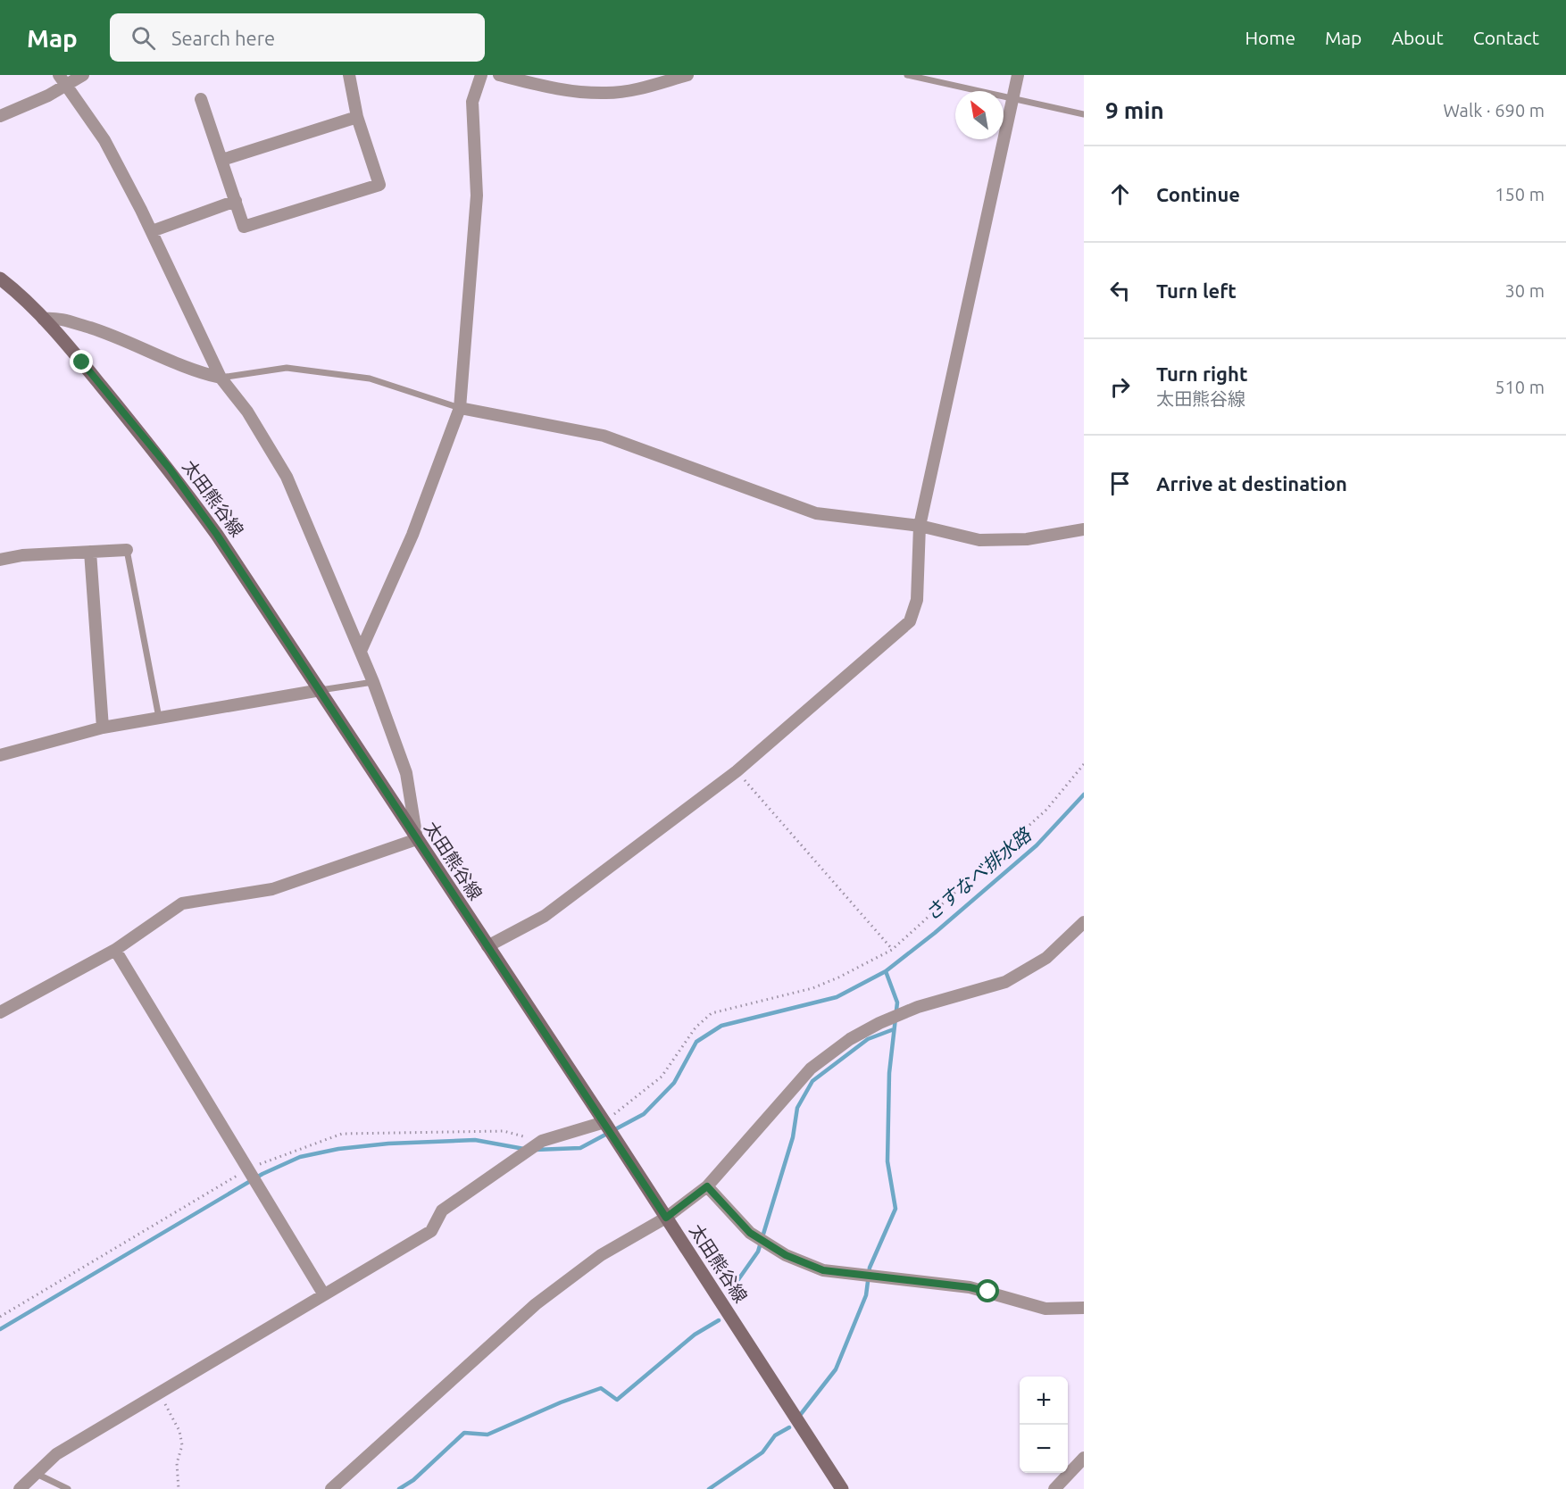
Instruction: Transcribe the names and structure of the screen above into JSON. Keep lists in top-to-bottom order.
{
  "streets": {
    "main road": ["太田熊谷線"]
  },
  "water": ["さすなべ排水路"],
  "north": "top left",
  "page": {
    "header": "Map",
    "search": "Search here",
    "nav": [
      "Home",
      "Map",
      "About",
      "Contact"
    ],
    "heading": ["9 min", "Walk · 690 m"],
    "list": [
      ["Continue", "150 m"],
      ["Turn left", "30 m"],
      ["Turn right", "太田熊谷線", "510 m"],
      "Arrive at destination"
    ],
    "map_buttons": ["+", "−"]
  }
}
